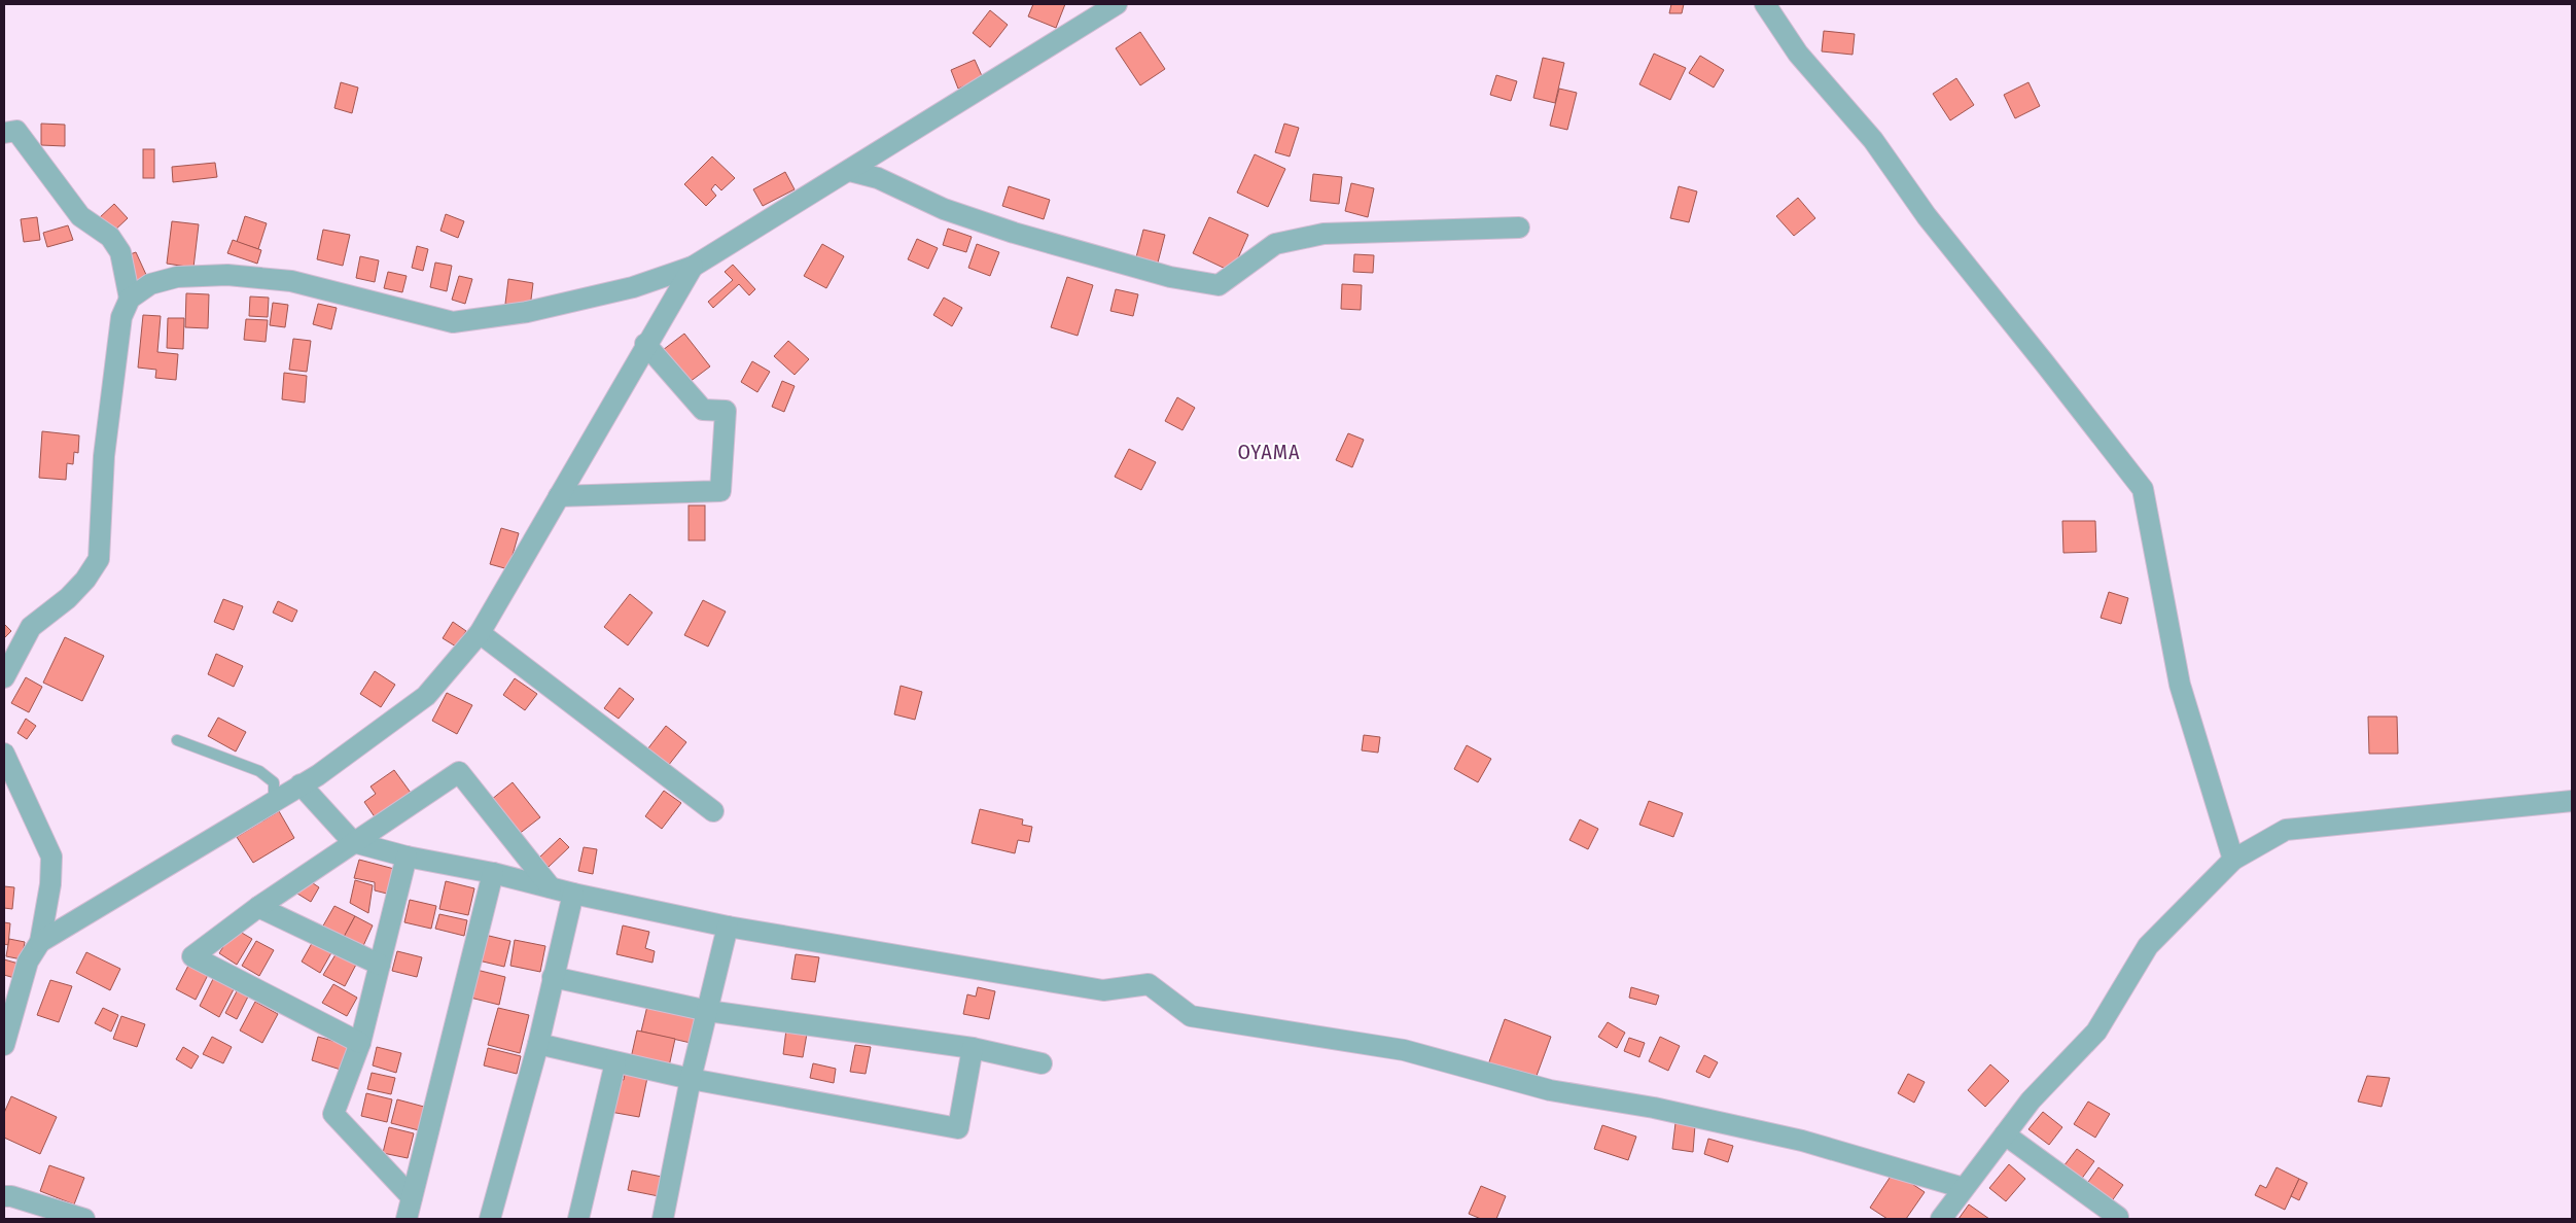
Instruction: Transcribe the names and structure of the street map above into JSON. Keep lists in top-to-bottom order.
{
  "districts": ["OYAMA"]
}
